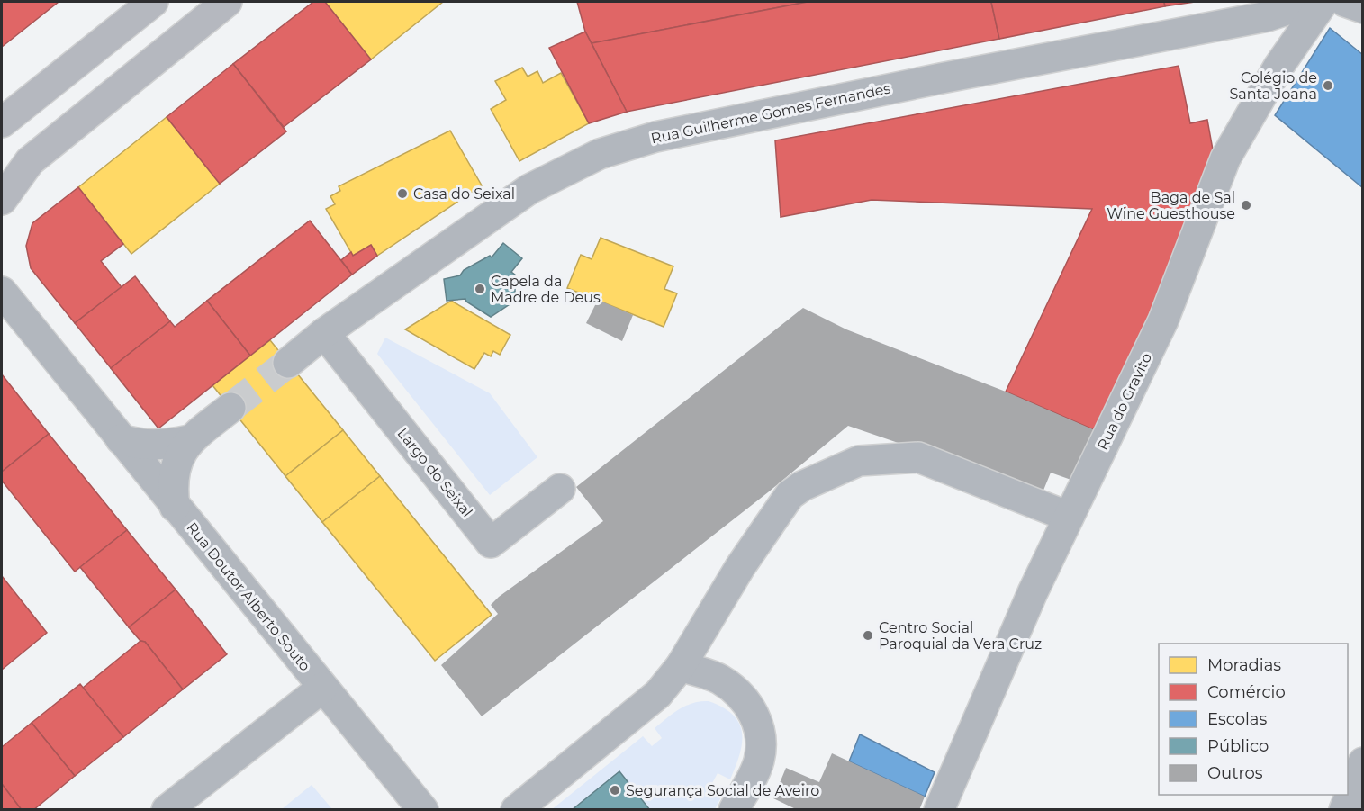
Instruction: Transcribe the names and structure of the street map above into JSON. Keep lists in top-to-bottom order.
{
  "streets": {
    "street": [
      "Rua Guilherme Gomes Fernandes",
      "Rua do Gravito",
      "Largo do Seixal",
      "Rua Doutor Alberto Souto"
    ]
  },
  "crossings": [
    ["Rua Guilherme Gomes Fernandes", "Largo do Seixal"]
  ],
  "places": [
    "Colégio de Santa Joana",
    "Casa do Seixal",
    "Baga de Sal Wine Guesthouse",
    "Capela da Madre de Deus",
    "Centro Social Paroquial da Vera Cruz",
    "Segurança Social de Aveiro"
  ],
  "legend": [
    "Moradias",
    "Comércio",
    "Escolas",
    "Público",
    "Outros"
  ]
}
